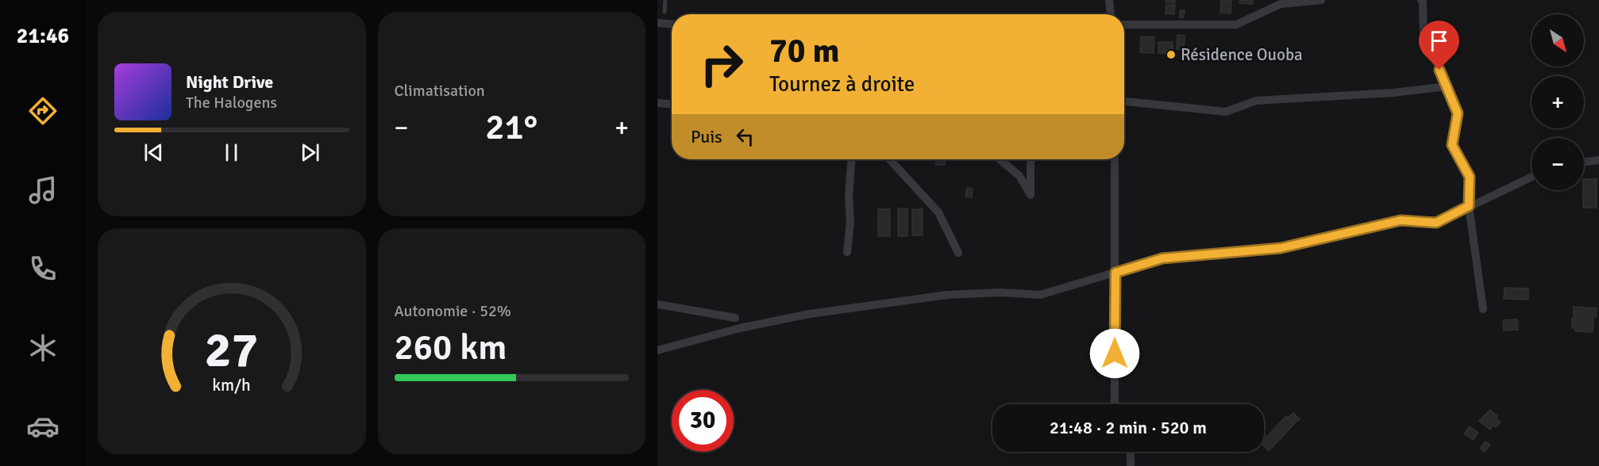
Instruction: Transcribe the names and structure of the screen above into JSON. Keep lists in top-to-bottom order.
{
  "places": ["Résidence Ouoba"],
  "north": "bottom right",
  "page": {
    "tabs": "21:46",
    "tile": [
      "Climatisation",
      ["Autonomie · 52%", "260 km"]
    ],
    "map_buttons": ["+", "−"],
    "turn": ["70 m", "Tournez à droite"],
    "song": ["Night Drive", "The Halogens"],
    "heat": ["−", "21°", "+"],
    "then": "Puis",
    "limit": "30",
    "trip": "21:48 · 2 min · 520 m",
    "gauge": ["27", "km/h"]
  }
}
